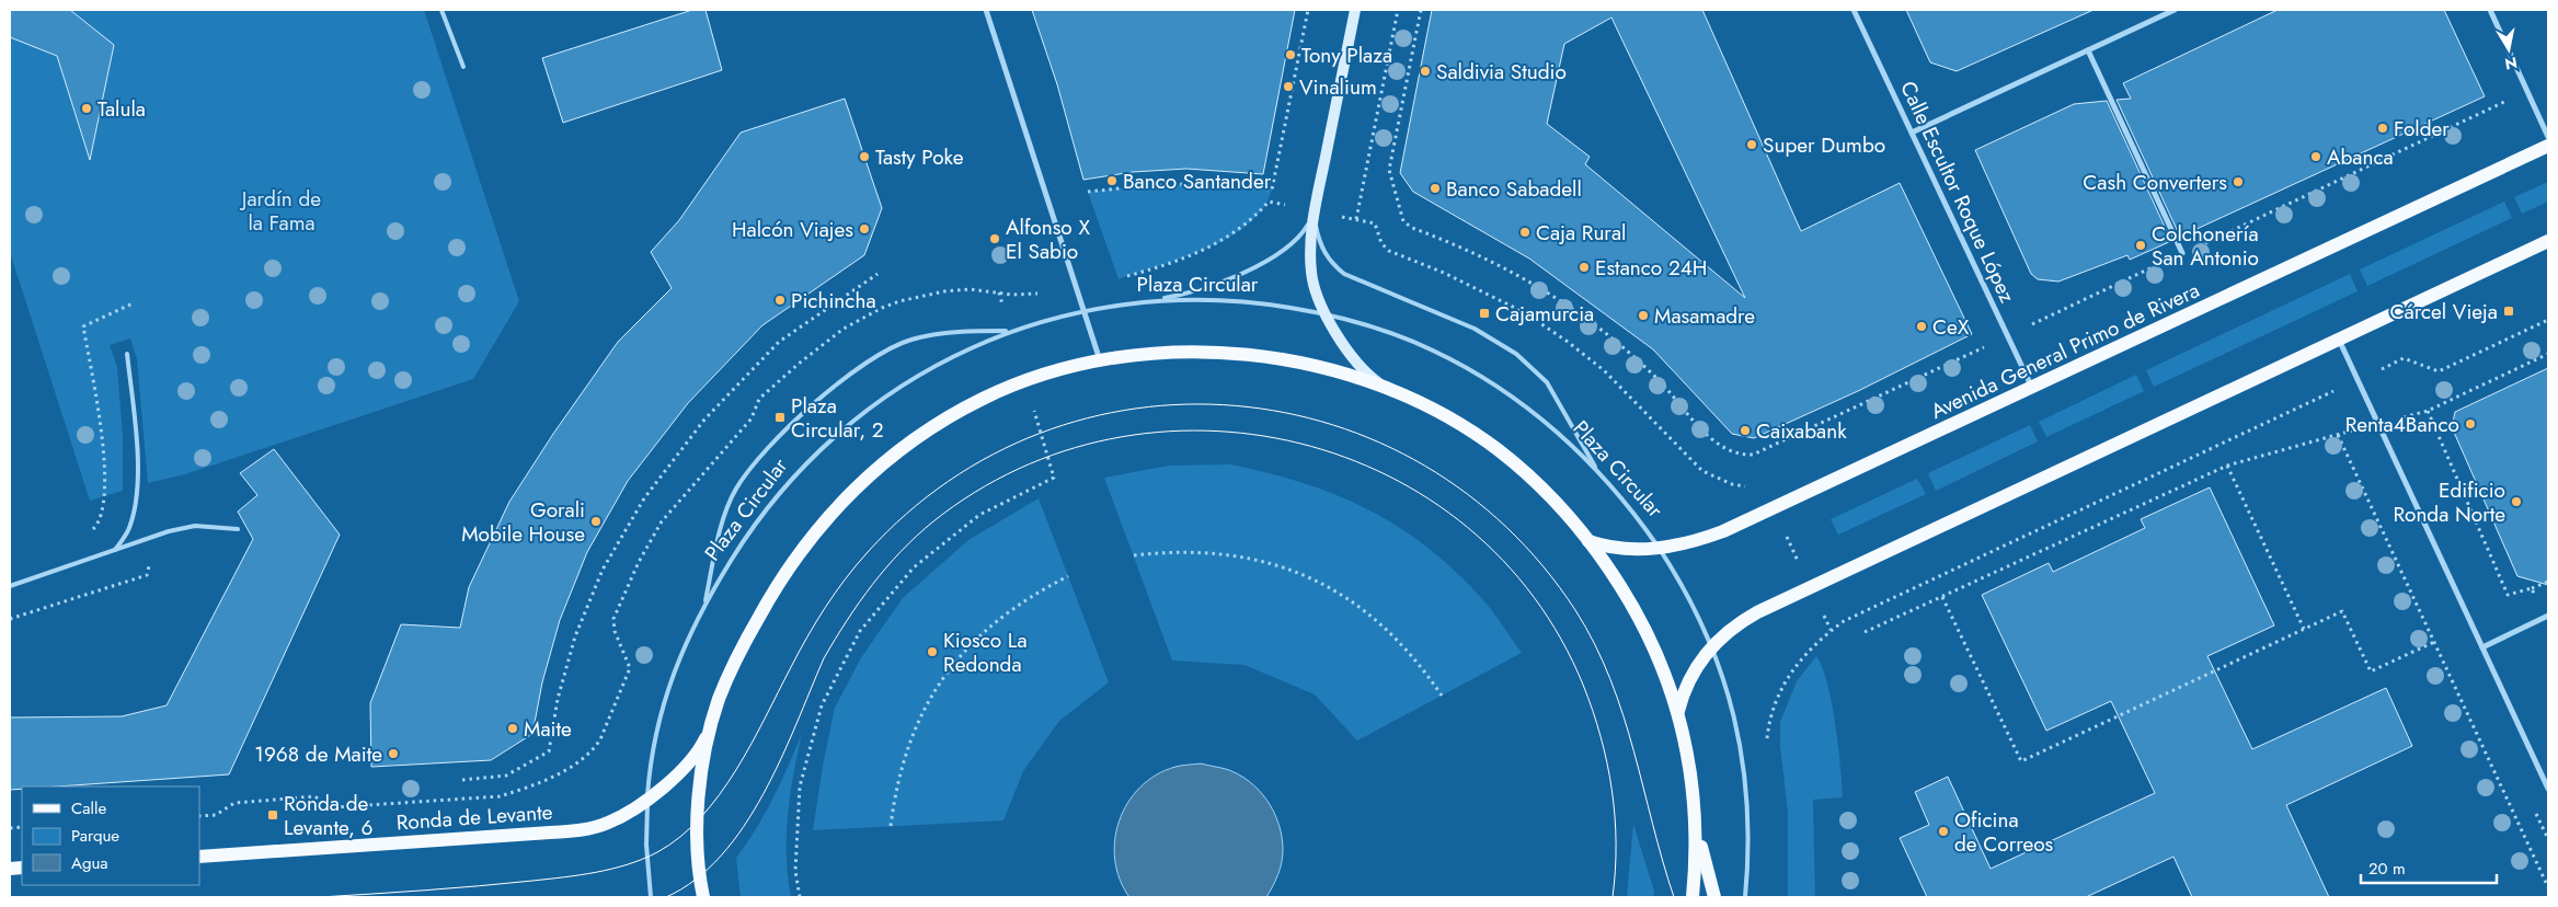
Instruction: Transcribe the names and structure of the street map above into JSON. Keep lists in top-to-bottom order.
{
  "streets": {
    "main road": ["Avenida General Primo de Rivera", "Ronda de Levante"],
    "street": ["Calle Escultor Roque López"],
    "lane": ["Plaza Circular"]
  },
  "crossings": [
    ["Calle Escultor Roque López", "Avenida General Primo de Rivera"],
    ["Plaza Circular", "Avenida General Primo de Rivera"],
    ["Plaza Circular", "Ronda de Levante"]
  ],
  "parks": ["Jardín de la Fama"],
  "places": {
    "other": [
      "Tony Plaza",
      "Saldivia Studio",
      "Vinalium",
      "Talula",
      "Folder",
      "Super Dumbo",
      "Tasty Poke",
      "Abanca",
      "Banco Santander",
      "Cash Converters",
      "Banco Sabadell",
      "Halcón Viajes",
      "Caja Rural",
      "Alfonso X El Sabio",
      "Colchonería San Antonio",
      "Estanco 24H",
      "Pichincha",
      "Masamadre",
      "CeX",
      "Renta4Banco",
      "Caixabank",
      "Edificio Ronda Norte",
      "Gorali Mobile House",
      "Kiosco La Redonda",
      "Maite",
      "1968 de Maite",
      "Oficina de Correos"
    ],
    "transit": [
      "Cárcel Vieja",
      "Cajamurcia",
      "Plaza Circular, 2",
      "Ronda de Levante, 6"
    ]
  },
  "legend": ["Calle", "Parque", "Agua"],
  "scale_bar": "20 m",
  "north": "bottom"
}
